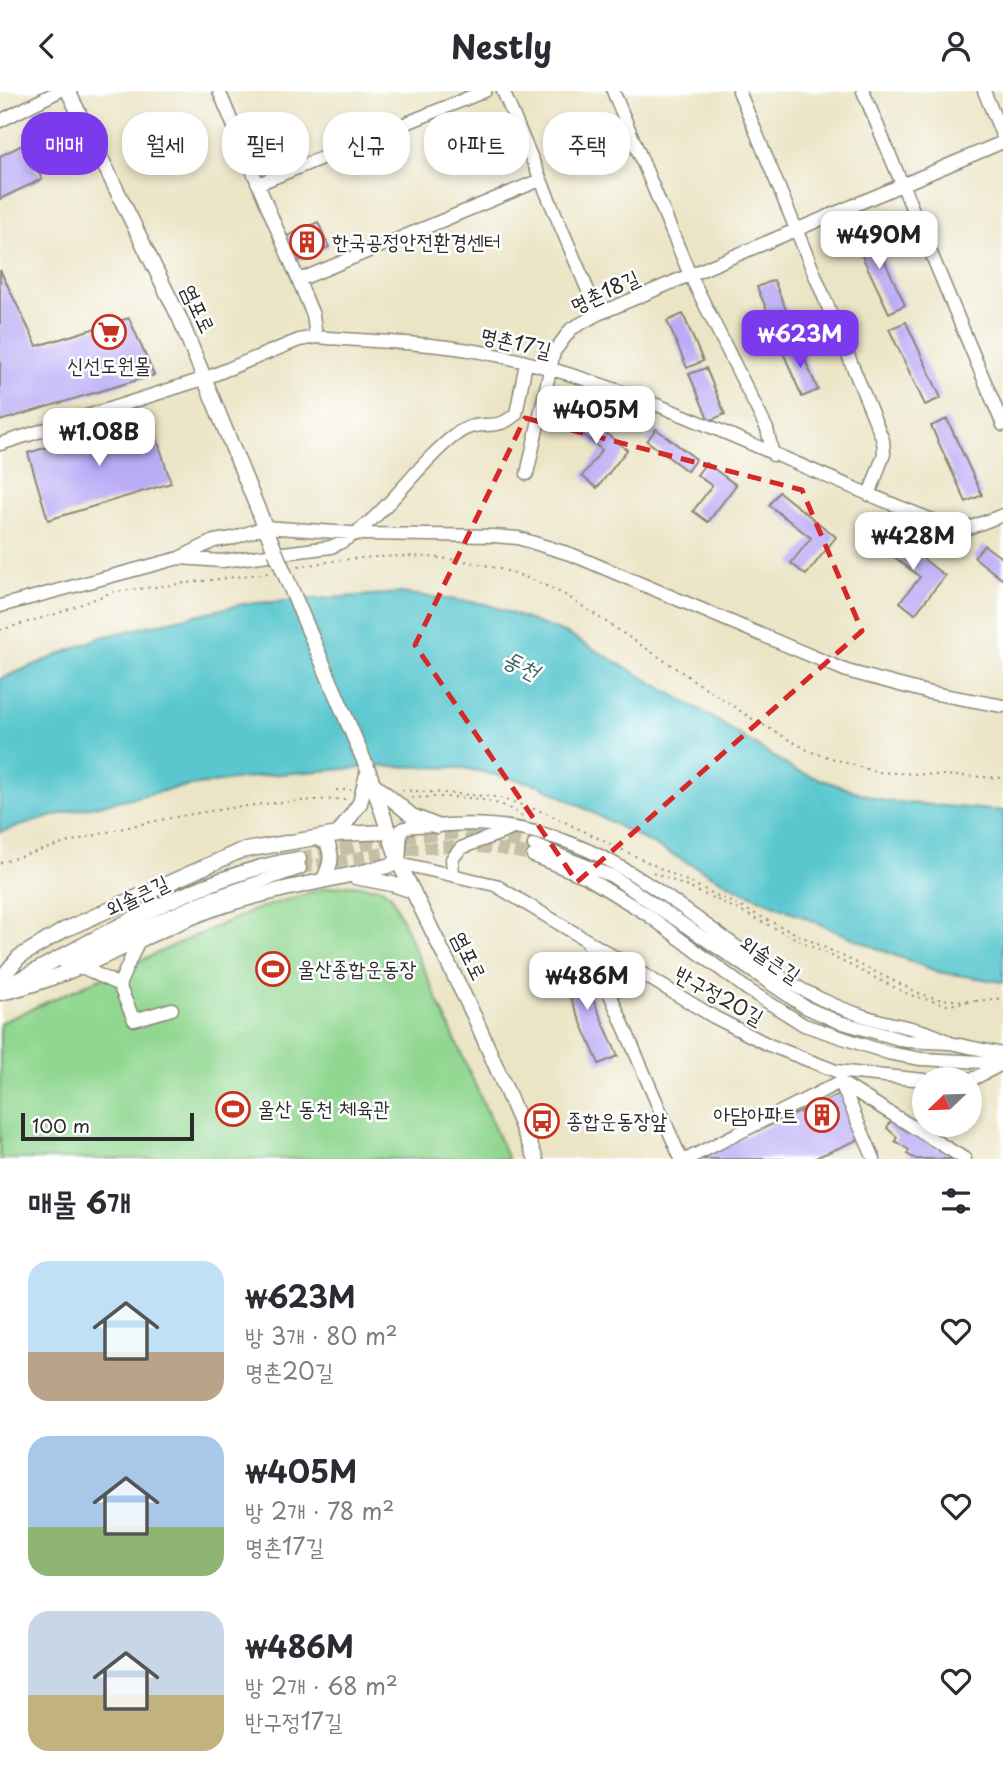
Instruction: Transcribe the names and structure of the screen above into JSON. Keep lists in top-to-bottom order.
{
  "streets": {
    "main road": ["염포로", "외솔큰길"],
    "street": ["명촌18길", "명촌17길", "반구정20길"]
  },
  "crossings": [
    ["명촌18길", "명촌17길"],
    ["염포로", "명촌17길"],
    ["염포로", "반구정20길"]
  ],
  "water": ["동천"],
  "places": {
    "building": ["한국공정안전환경센터", "아담아파트"],
    "supermarket": ["신선도원몰"],
    "sports": ["울산종합운동장", "울산 동천 체육관"],
    "bus stop": ["종합운동장앞"]
  },
  "scale_bar": "100 m",
  "north": "bottom left",
  "page": {
    "header": "Nestly",
    "chip": [
      "매매",
      "월세",
      "필터",
      "신규",
      "아파트",
      "주택"
    ],
    "price": [
      "₩490M",
      "₩623M",
      "₩405M",
      "₩1.08B",
      "₩428M",
      "₩486M"
    ],
    "scale": "100 m",
    "heading": "매물 6개",
    "list": [
      {
        "name": "₩623M",
        "note": "방 3개 · 80 m² · 명촌20길"
      },
      {
        "name": "₩405M",
        "note": "방 2개 · 78 m² · 명촌17길"
      },
      {
        "name": "₩486M",
        "note": "방 2개 · 68 m² · 반구정17길"
      }
    ]
  }
}
